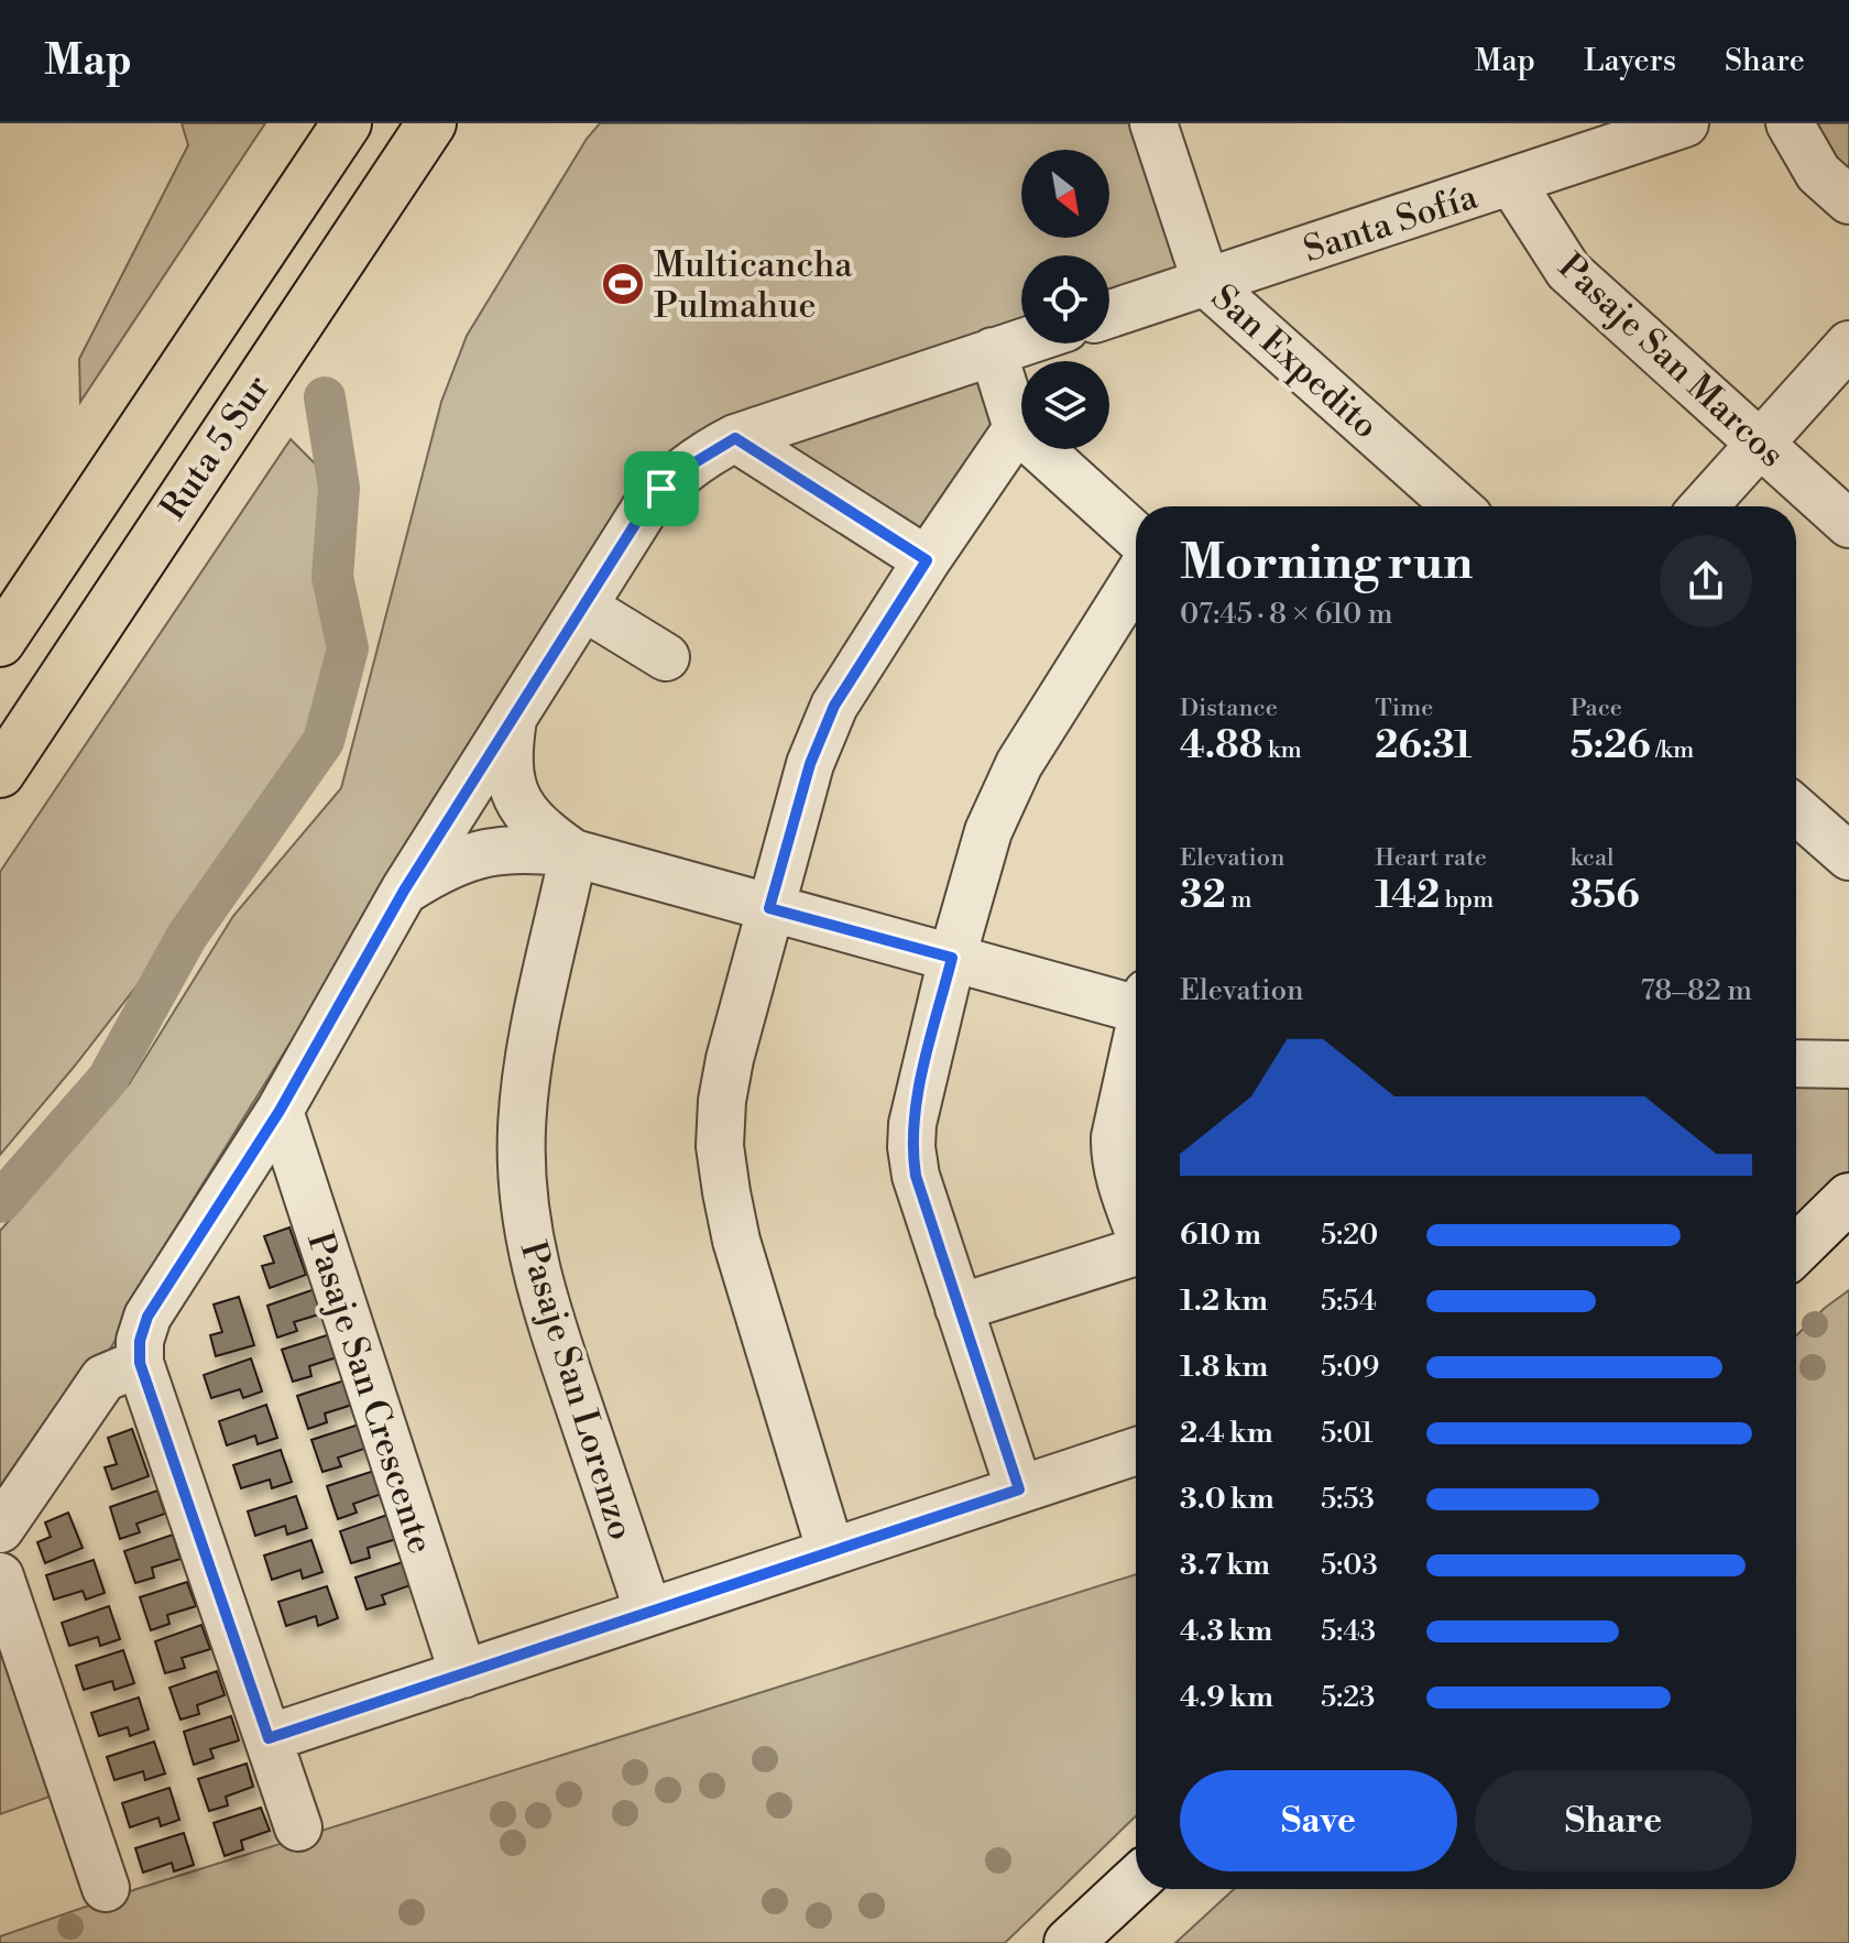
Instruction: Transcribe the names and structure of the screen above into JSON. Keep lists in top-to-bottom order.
{
  "streets": {
    "highway": ["Ruta 5 Sur"],
    "street": [
      "Santa Sofía",
      "Pasaje San Marcos",
      "San Expedito",
      "Pasaje San Lorenzo",
      "Pasaje San Crescente"
    ]
  },
  "crossings": [
    ["Santa Sofía", "Pasaje San Marcos"],
    ["Santa Sofía", "San Expedito"]
  ],
  "places": {
    "sports": ["Multicancha Pulmahue"]
  },
  "north": "bottom right",
  "page": {
    "header": "Map",
    "nav": ["Map", "Layers", "Share"],
    "heading": ["Morning run", "07:45 · 8 × 610 m"],
    "stats": [
      ["Distance", "4.88 km"],
      ["Time", "26:31"],
      ["Pace", "5:26 /km"],
      ["Elevation", "32 m"],
      ["Heart rate", "142 bpm"],
      ["kcal", "356"]
    ],
    "chart": ["Elevation", "78–82 m"],
    "list": [
      {
        "name": "610 m",
        "note": "5:20"
      },
      {
        "name": "1.2 km",
        "note": "5:54"
      },
      {
        "name": "1.8 km",
        "note": "5:09"
      },
      {
        "name": "2.4 km",
        "note": "5:01"
      },
      {
        "name": "3.0 km",
        "note": "5:53"
      },
      {
        "name": "3.7 km",
        "note": "5:03"
      },
      {
        "name": "4.3 km",
        "note": "5:43"
      },
      {
        "name": "4.9 km",
        "note": "5:23"
      }
    ],
    "buttons": ["Save", "Share"]
  }
}
